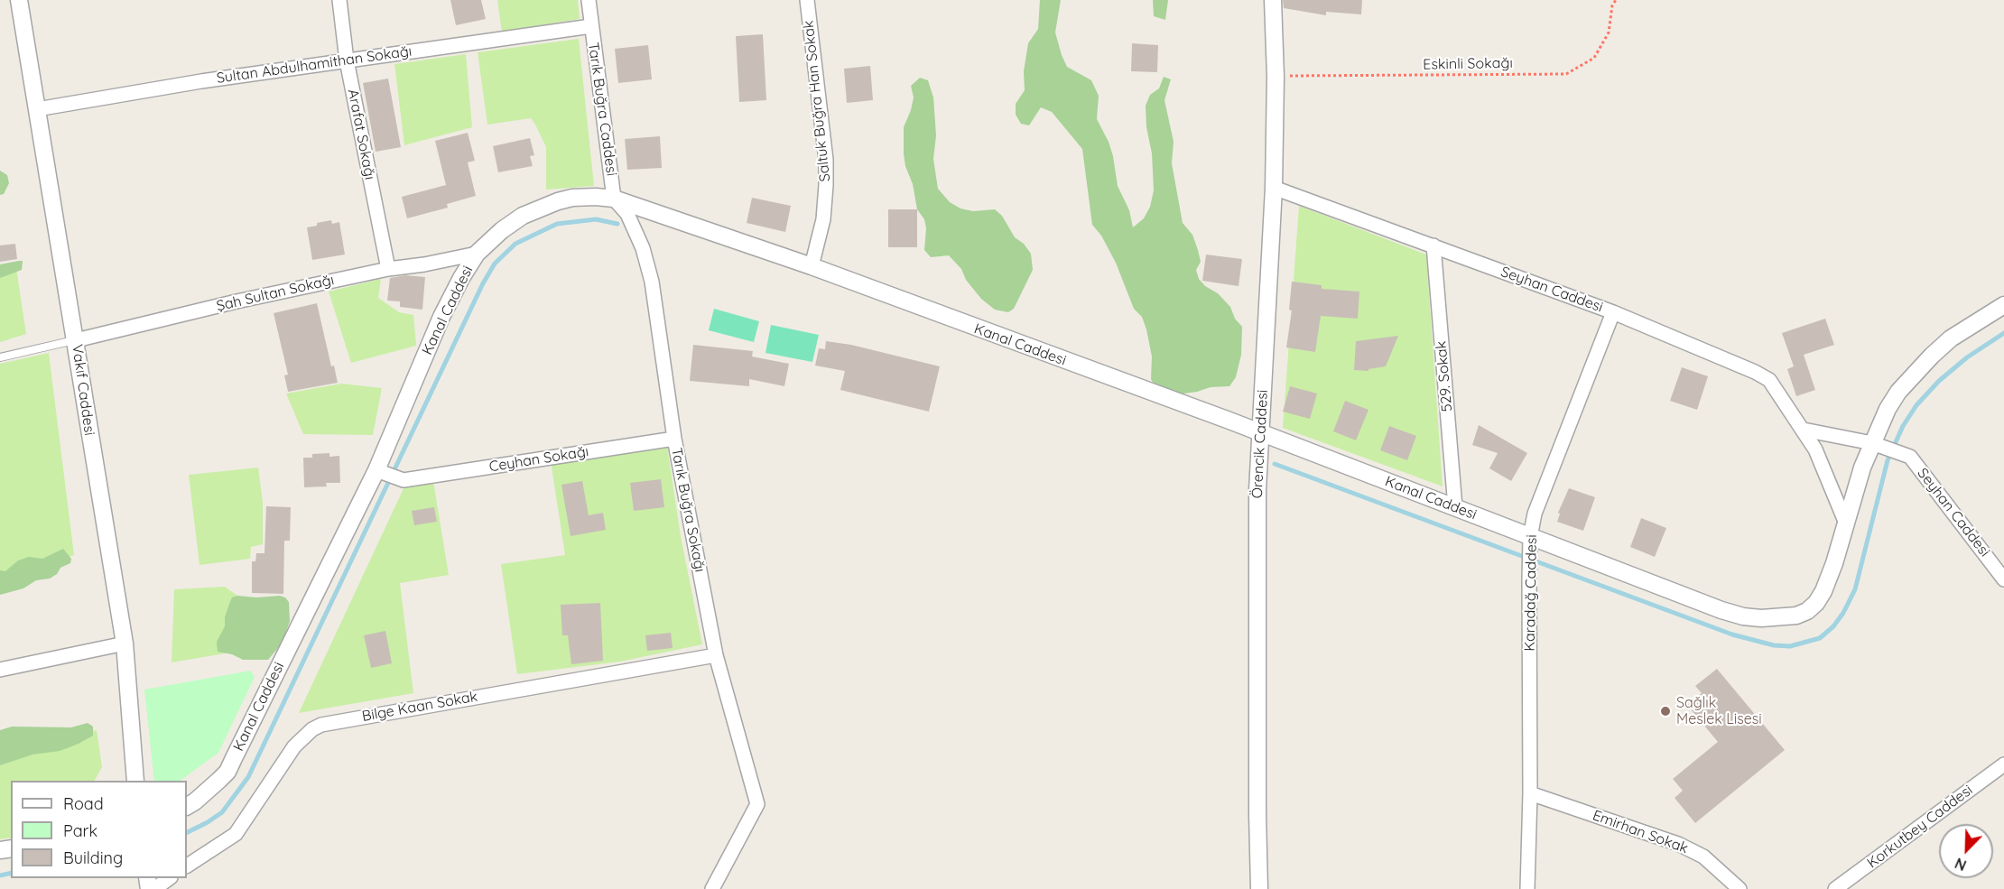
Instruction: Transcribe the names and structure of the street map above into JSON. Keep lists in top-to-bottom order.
{
  "streets": {
    "street": [
      "Sultan Abdulhamithan Sokağı",
      "Saltuk Buğra Han Sokak",
      "Tarık Buğra Caddesi",
      "Arafat Sokağı",
      "Seyhan Caddesi",
      "Şah Sultan Sokağı",
      "Kanal Caddesi",
      "529. Sokak",
      "Vakıf Caddesi",
      "Örencik Caddesi",
      "Ceyhan Sokağı",
      "Tarık Buğra Sokağı",
      "Karadağ Caddesi",
      "Bilge Kaan Sokak",
      "Korkutbey Caddesi",
      "Emirhan Sokak"
    ],
    "path": ["Eskinli Sokağı"]
  },
  "crossings": [
    ["Eskinli Sokağı", "Örencik Caddesi"],
    ["Sultan Abdulhamithan Sokağı", "Tarık Buğra Caddesi"],
    ["Sultan Abdulhamithan Sokağı", "Arafat Sokağı"],
    ["Sultan Abdulhamithan Sokağı", "Vakıf Caddesi"],
    ["Saltuk Buğra Han Sokak", "Kanal Caddesi"],
    ["Tarık Buğra Caddesi", "Kanal Caddesi"],
    ["Tarık Buğra Caddesi", "Tarık Buğra Sokağı"],
    ["Arafat Sokağı", "Şah Sultan Sokağı"],
    ["Seyhan Caddesi", "Kanal Caddesi"],
    ["Seyhan Caddesi", "529. Sokak"],
    ["Seyhan Caddesi", "Örencik Caddesi"],
    ["Seyhan Caddesi", "Karadağ Caddesi"],
    ["Şah Sultan Sokağı", "Kanal Caddesi"],
    ["Şah Sultan Sokağı", "Vakıf Caddesi"],
    ["Kanal Caddesi", "529. Sokak"],
    ["Kanal Caddesi", "Örencik Caddesi"],
    ["Kanal Caddesi", "Ceyhan Sokağı"],
    ["Kanal Caddesi", "Tarık Buğra Sokağı"],
    ["Kanal Caddesi", "Karadağ Caddesi"],
    ["Ceyhan Sokağı", "Tarık Buğra Sokağı"],
    ["Tarık Buğra Sokağı", "Bilge Kaan Sokak"],
    ["Karadağ Caddesi", "Emirhan Sokak"]
  ],
  "places": ["Sağlık Meslek Lisesi"],
  "legend": ["Road", "Park", "Building"],
  "north": "bottom left"
}
